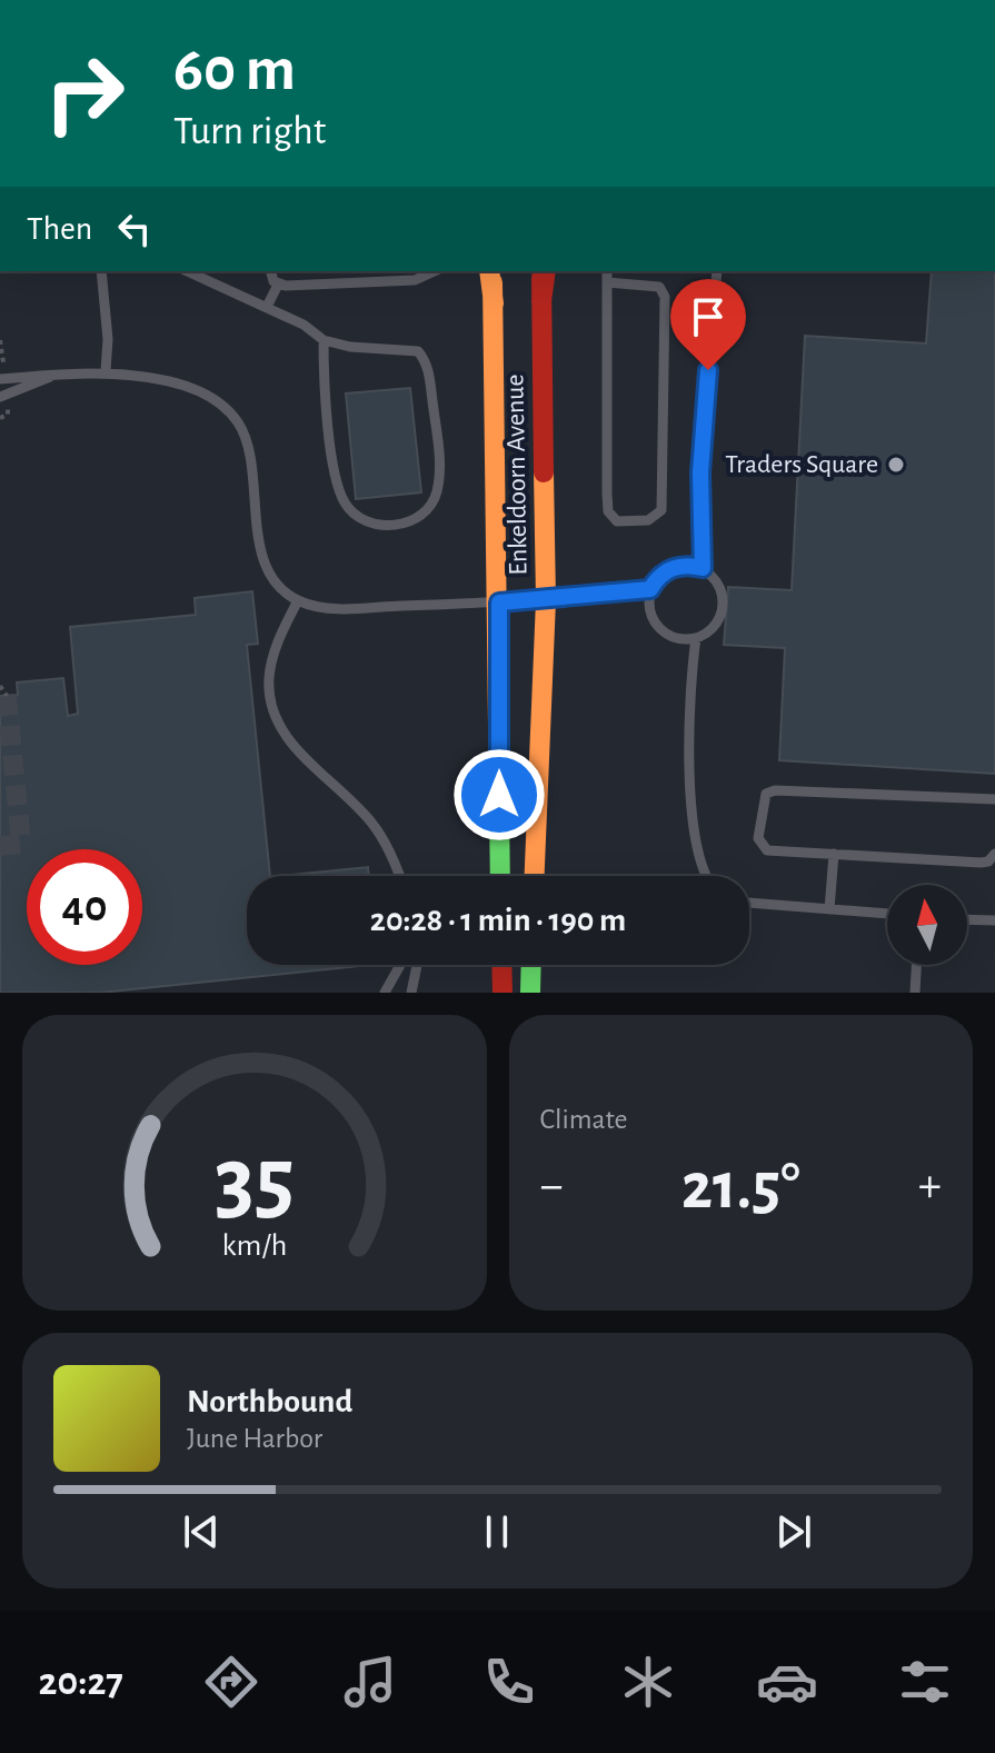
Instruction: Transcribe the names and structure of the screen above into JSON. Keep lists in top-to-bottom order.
{
  "streets": {
    "street": ["Enkeldoorn Avenue"]
  },
  "places": ["Traders Square"],
  "north": "top",
  "page": {
    "turn": ["60 m", "Turn right"],
    "then": "Then",
    "limit": "40",
    "trip": "20:28 · 1 min · 190 m",
    "tile": "Climate",
    "heat": ["−", "21.5°", "+"],
    "song": ["Northbound", "June Harbor"],
    "tabs": "20:27",
    "gauge": ["35", "km/h"]
  }
}
